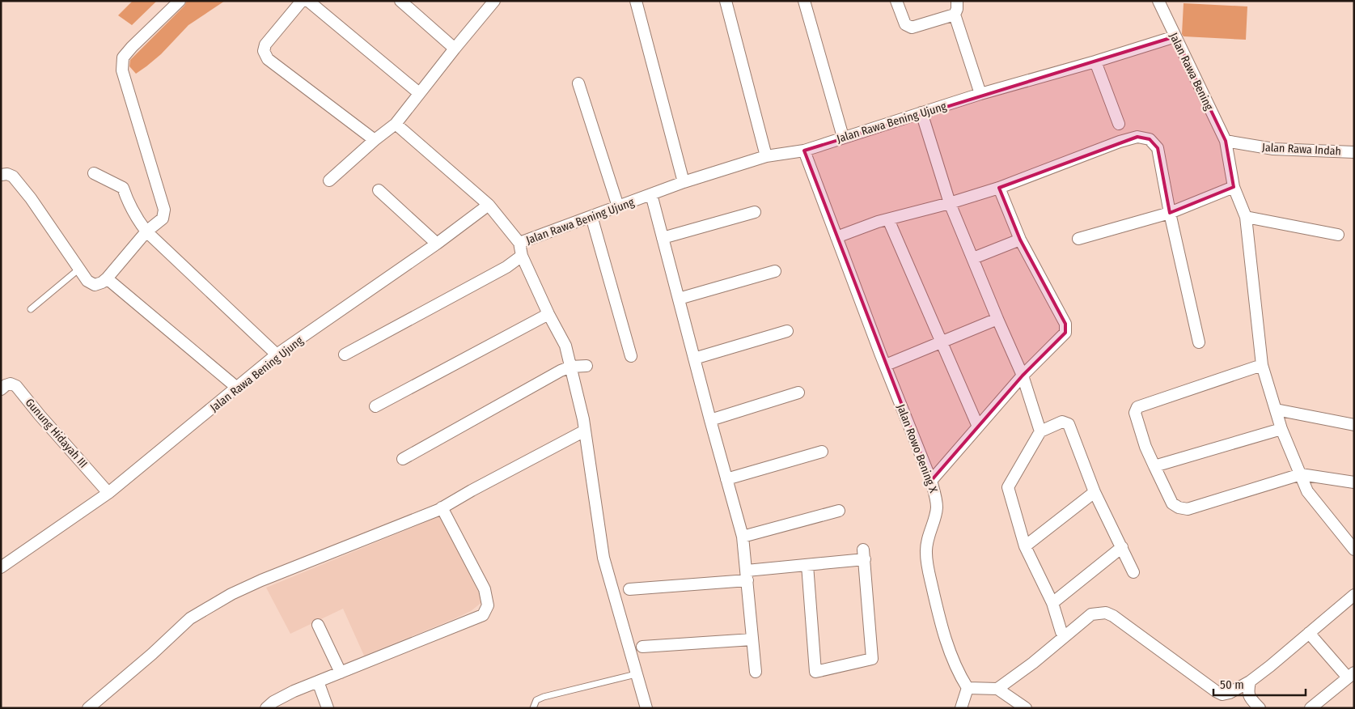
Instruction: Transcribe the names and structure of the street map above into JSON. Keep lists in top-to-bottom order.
{
  "streets": {
    "street": [
      "Jalan Rawa Bening",
      "Jalan Rawa Bening Ujung",
      "Jalan Rawa Indah",
      "Gunung Hidayah III",
      "Jalan Rowo Bening X"
    ]
  },
  "crossings": [
    ["Jalan Rawa Bening", "Jalan Rawa Bening Ujung"],
    ["Jalan Rawa Bening", "Jalan Rawa Indah"],
    ["Jalan Rawa Bening Ujung", "Gunung Hidayah III"],
    ["Jalan Rawa Bening Ujung", "Jalan Rowo Bening X"]
  ],
  "scale_bar": "50 m"
}
